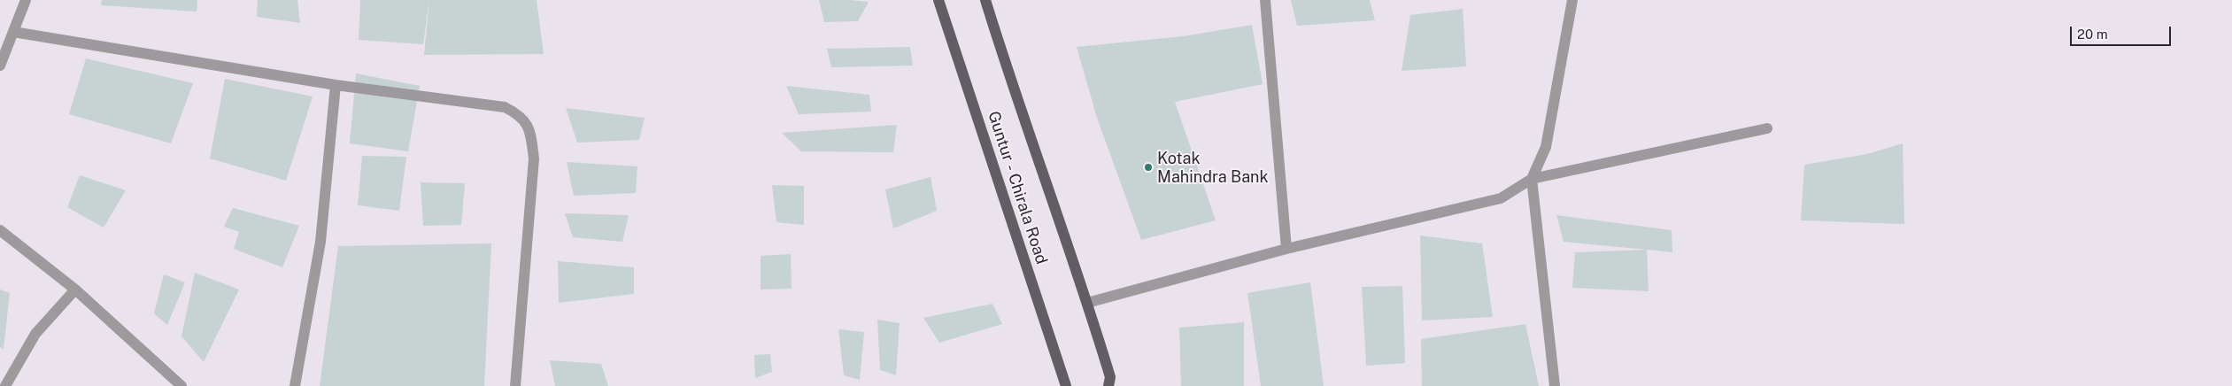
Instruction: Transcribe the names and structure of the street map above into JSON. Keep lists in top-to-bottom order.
{
  "streets": {
    "main road": ["Guntur - Chirala Road"]
  },
  "places": ["Kotak Mahindra Bank"],
  "scale_bar": "20 m"
}
